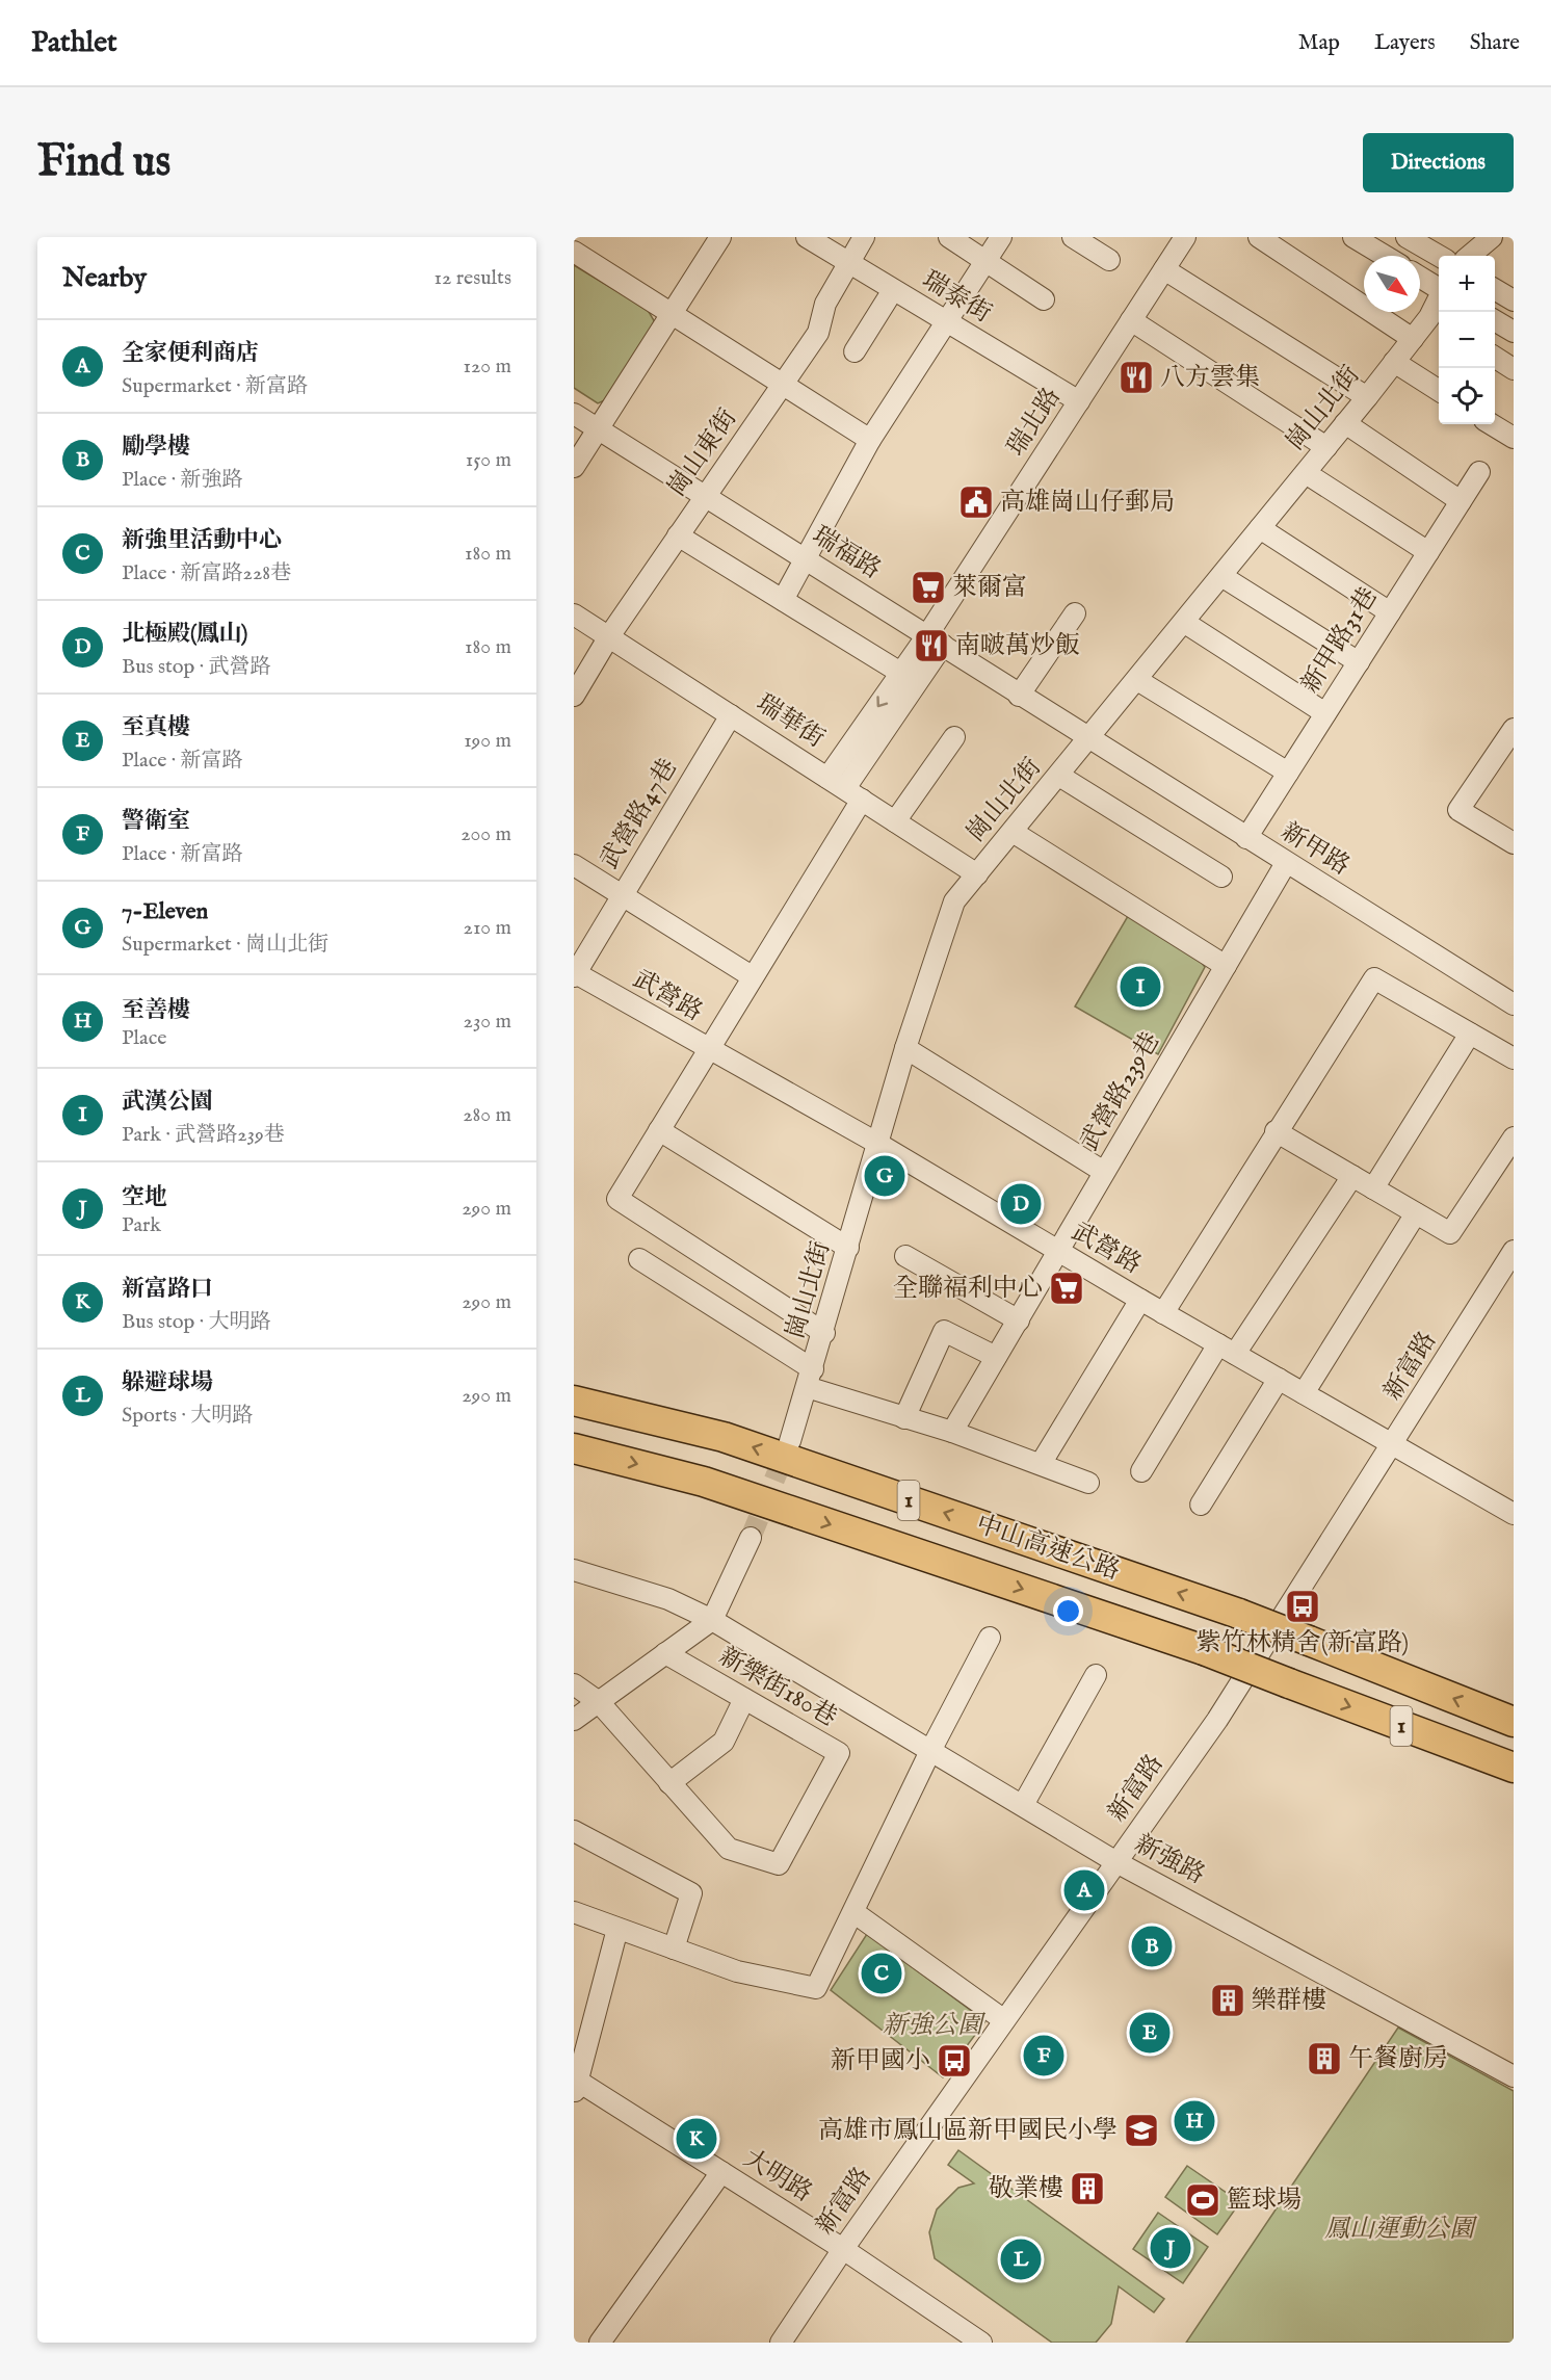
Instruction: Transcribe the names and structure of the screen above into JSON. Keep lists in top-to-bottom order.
{
  "streets": {
    "highway": ["1", "中山高速公路"],
    "street": [
      "瑞泰街",
      "崗山北街",
      "瑞北路",
      "崗山東街",
      "瑞福路",
      "新甲路31巷",
      "瑞華街",
      "武營路47巷",
      "新甲路",
      "武營路",
      "武營路239巷",
      "新富路",
      "新樂街180巷",
      "新強路",
      "大明路"
    ]
  },
  "crossings": [
    ["瑞泰街", "瑞北路"],
    ["瑞泰街", "崗山東街"],
    ["崗山北街", "瑞福路"],
    ["崗山北街", "瑞華街"],
    ["崗山北街", "新甲路"],
    ["崗山北街", "武營路"],
    ["瑞北路", "瑞福路"],
    ["崗山東街", "瑞福路"],
    ["崗山東街", "瑞華街"],
    ["瑞福路", "新甲路"],
    ["新甲路31巷", "新甲路"],
    ["瑞華街", "武營路47巷"],
    ["武營路47巷", "武營路"],
    ["新甲路", "武營路239巷"],
    ["武營路", "武營路239巷"],
    ["武營路", "新富路"],
    ["新富路", "新強路"],
    ["新富路", "大明路"]
  ],
  "parks": ["新強公園", "鳳山運動公園"],
  "places": {
    "restaurant": ["八方雲集", "南啵萬炒飯"],
    "public building": ["高雄崗山仔郵局"],
    "supermarket": ["萊爾富", "全聯福利中心"],
    "bus stop": ["紫竹林精舍(新富路)", "新甲國小"],
    "building": ["樂群樓", "午餐廚房", "敬業樓"],
    "school or university": ["高雄市鳳山區新甲國民小學"],
    "sports": ["籃球場"]
  },
  "north": "bottom right",
  "page": {
    "header": "Pathlet",
    "nav": ["Map", "Layers", "Share"],
    "buttons": "Directions",
    "title": "Find us",
    "heading": ["Nearby", "12 results"],
    "map_buttons": ["+", "−"],
    "list": [
      {
        "mark": "A",
        "name": "全家便利商店",
        "note": "Supermarket · 新富路",
        "value": "120 m"
      },
      {
        "mark": "B",
        "name": "勵學樓",
        "note": "Place · 新強路",
        "value": "150 m"
      },
      {
        "mark": "C",
        "name": "新強里活動中心",
        "note": "Place · 新富路228巷",
        "value": "180 m"
      },
      {
        "mark": "D",
        "name": "北極殿(鳳山)",
        "note": "Bus stop · 武營路",
        "value": "180 m"
      },
      {
        "mark": "E",
        "name": "至真樓",
        "note": "Place · 新富路",
        "value": "190 m"
      },
      {
        "mark": "F",
        "name": "警衛室",
        "note": "Place · 新富路",
        "value": "200 m"
      },
      {
        "mark": "G",
        "name": "7-Eleven",
        "note": "Supermarket · 崗山北街",
        "value": "210 m"
      },
      {
        "mark": "H",
        "name": "至善樓",
        "note": "Place",
        "value": "230 m"
      },
      {
        "mark": "I",
        "name": "武漢公園",
        "note": "Park · 武營路239巷",
        "value": "280 m"
      },
      {
        "mark": "J",
        "name": "空地",
        "note": "Park",
        "value": "290 m"
      },
      {
        "mark": "K",
        "name": "新富路口",
        "note": "Bus stop · 大明路",
        "value": "290 m"
      },
      {
        "mark": "L",
        "name": "躲避球場",
        "note": "Sports · 大明路",
        "value": "290 m"
      }
    ],
    "pins": [
      "I",
      "G",
      "D",
      "A",
      "B",
      "C",
      "E",
      "F",
      "H",
      "K",
      "J",
      "L"
    ]
  }
}
